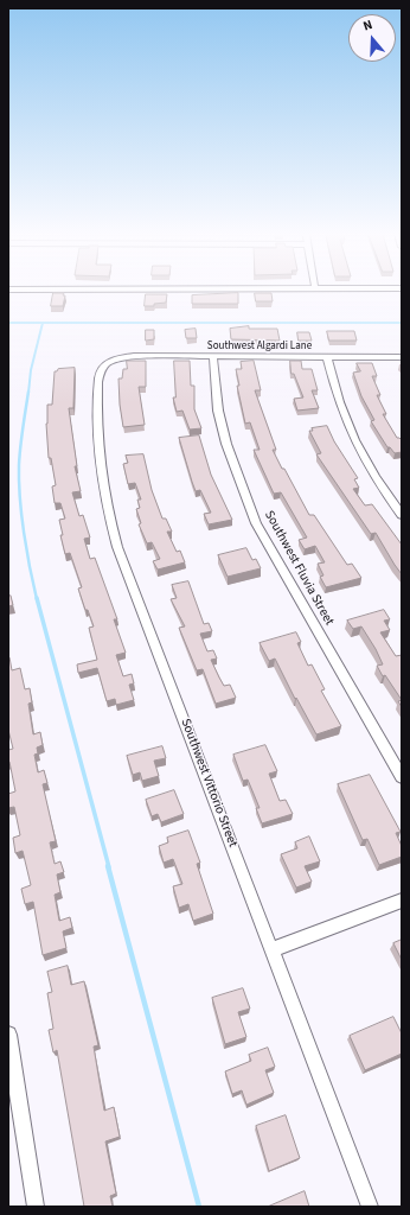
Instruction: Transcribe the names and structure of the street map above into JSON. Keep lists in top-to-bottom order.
{
  "streets": {
    "street": ["Southwest Algardi Lane", "Southwest Fluvia Street", "Southwest Vittorio Street"]
  },
  "crossings": [
    ["Southwest Algardi Lane", "Southwest Fluvia Street"],
    ["Southwest Algardi Lane", "Southwest Vittorio Street"]
  ],
  "north": "top"
}
